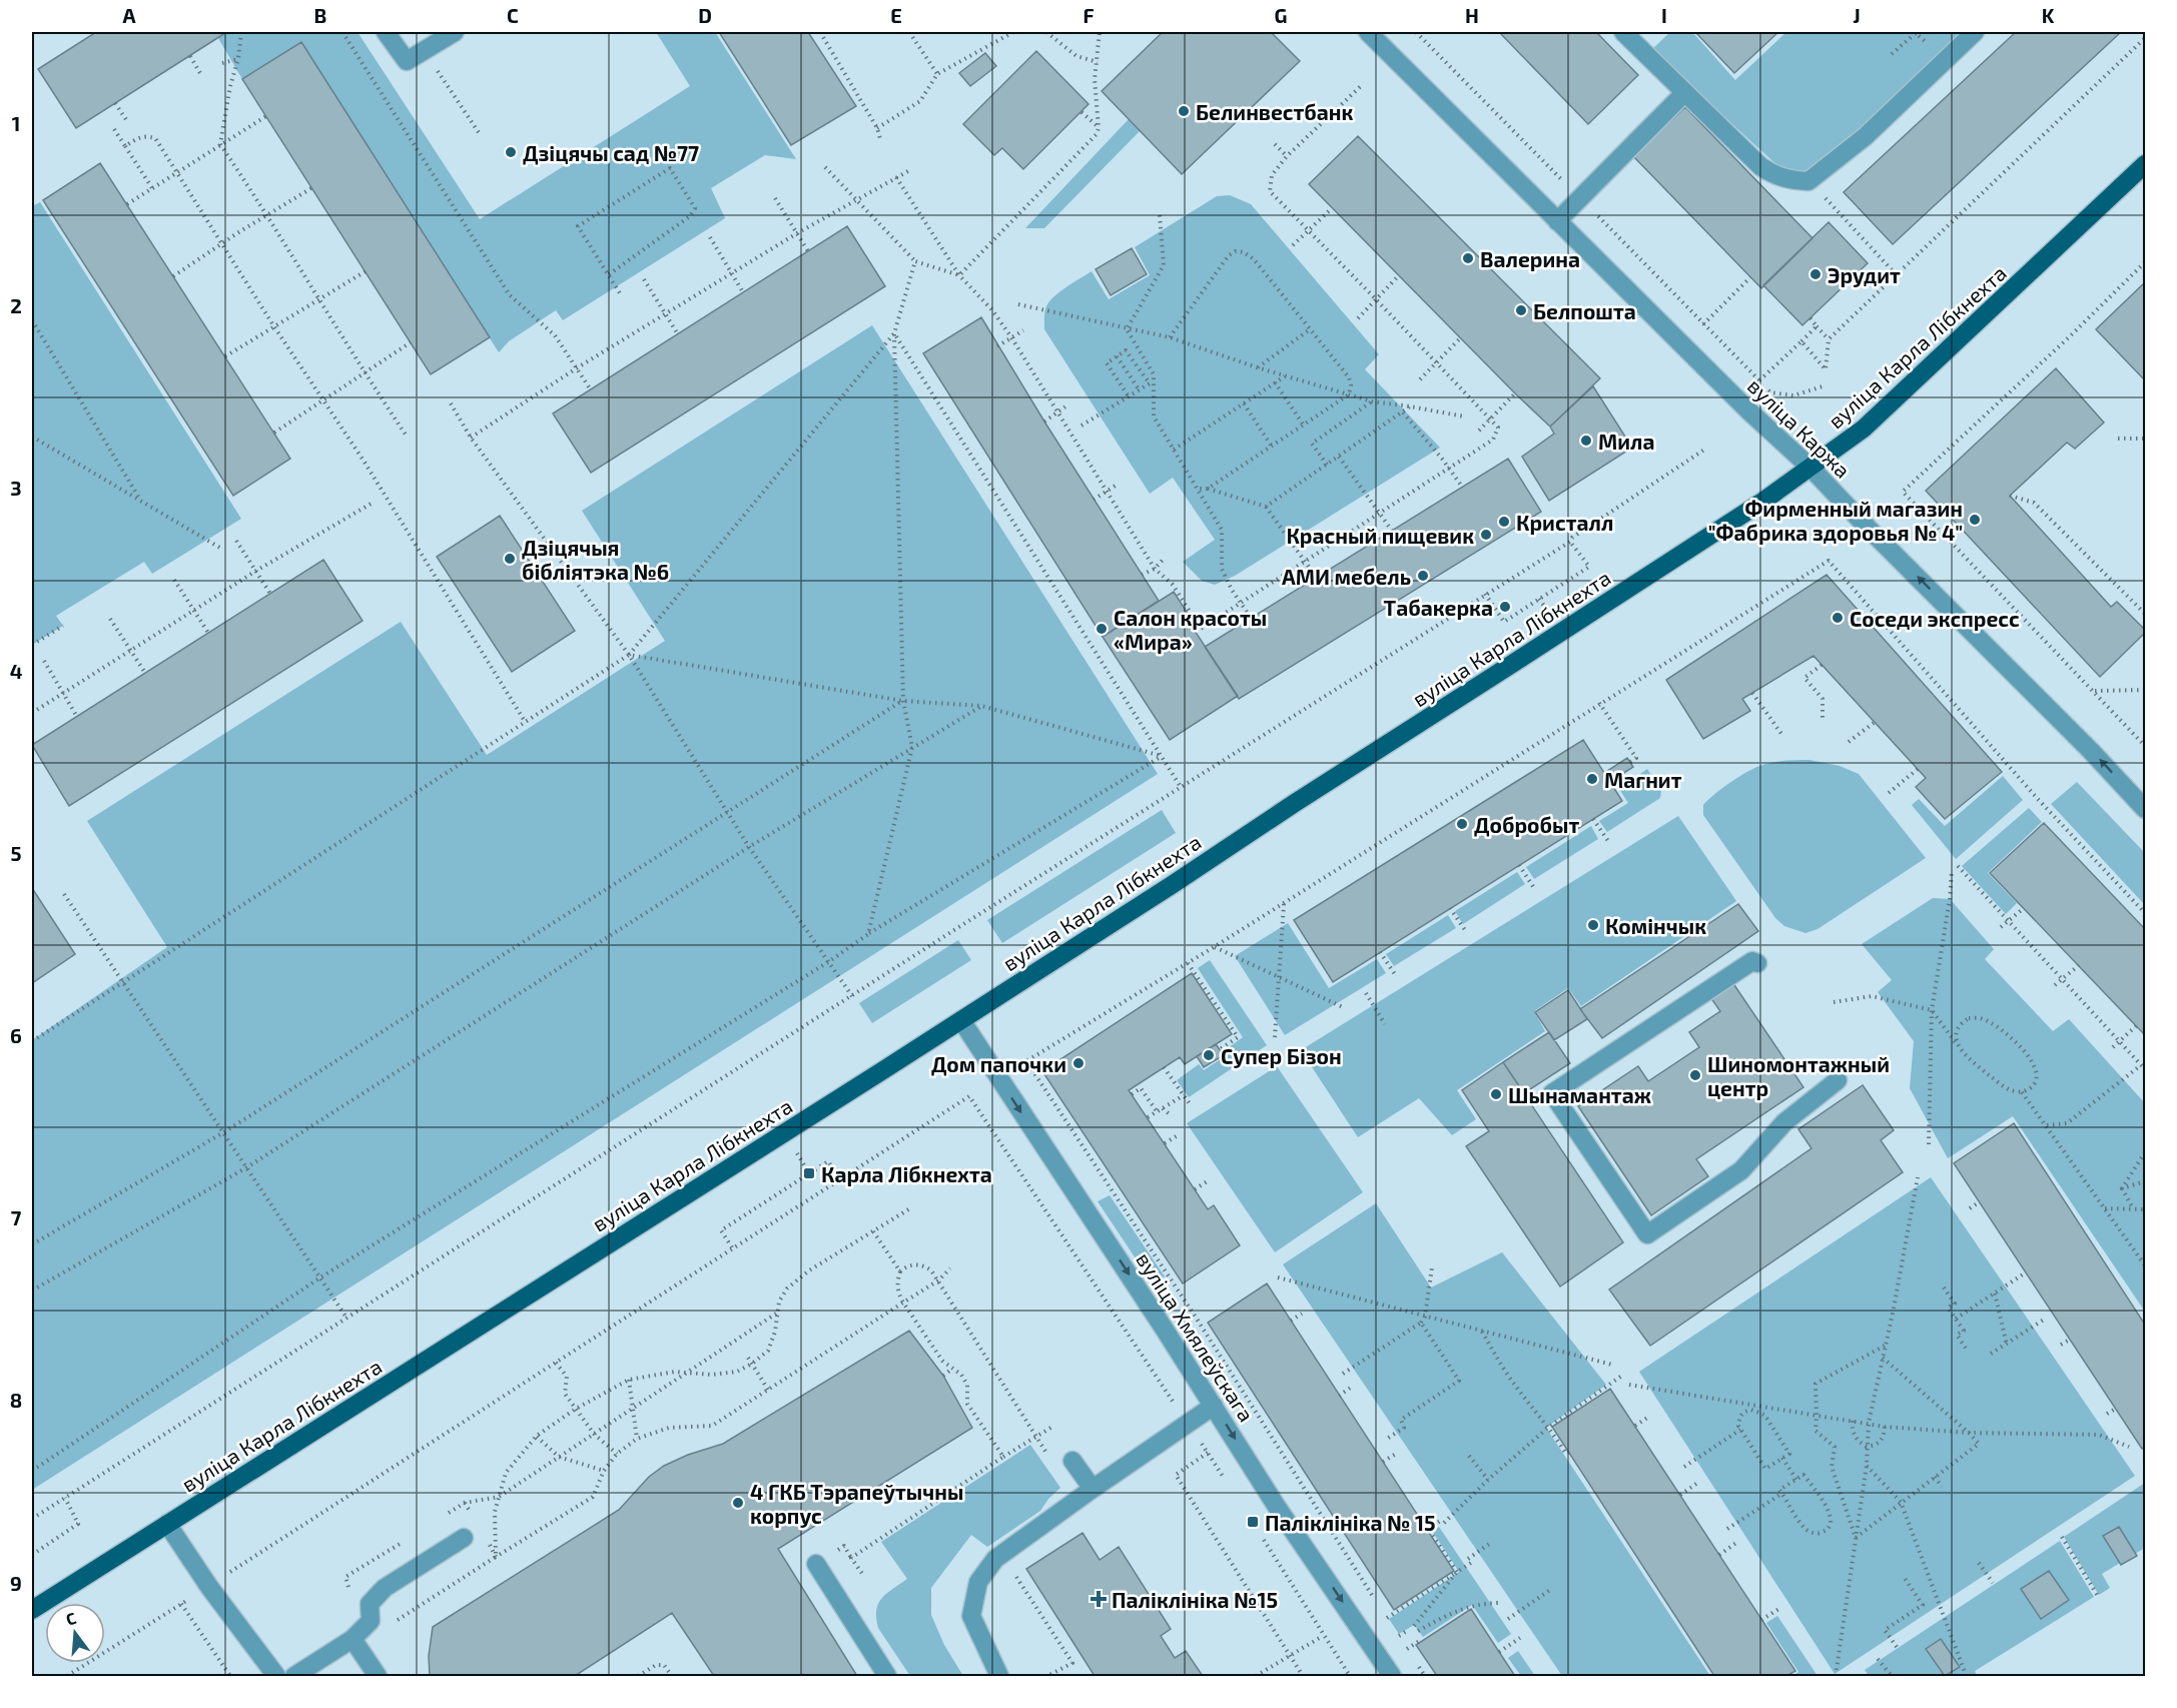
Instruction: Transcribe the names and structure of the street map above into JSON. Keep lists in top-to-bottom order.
{
  "streets": {
    "main road": ["вуліца Карла Лібкнехта"],
    "street": ["вуліца Каржа", "вуліца Хмялеўскага"]
  },
  "crossings": [
    ["вуліца Карла Лібкнехта", "вуліца Каржа"],
    ["вуліца Карла Лібкнехта", "вуліца Хмялеўскага"]
  ],
  "one_way": ["вуліца Каржа", "вуліца Хмялеўскага"],
  "places": {
    "other": [
      "Белинвестбанк",
      "Дзіцячы сад №77",
      "Валерина",
      "Эрудит",
      "Белпошта",
      "Мила",
      "Фирменный магазин \"Фабрика здоровья № 4\"",
      "Кристалл",
      "Красный пищевик",
      "Дзіцячыя бібліятэка №6",
      "АМИ мебель",
      "Табакерка",
      "Соседи экспресс",
      "Салон красоты «Мира»",
      "Магнит",
      "Добробыт",
      "Комінчык",
      "Супер Бізон",
      "Дом папочки",
      "Шиномонтажный центр",
      "Шынамантаж",
      "4 ГКБ Тэрапеўтычны корпус"
    ],
    "transit": ["Карла Лібкнехта", "Паліклініка № 15"],
    "health": ["Паліклініка №15"]
  },
  "north": "top",
  "grid": {
    "columns": [
      "A",
      "B",
      "C",
      "D",
      "E",
      "F",
      "G",
      "H",
      "I",
      "J",
      "K"
    ],
    "rows": [
      "1",
      "2",
      "3",
      "4",
      "5",
      "6",
      "7",
      "8",
      "9"
    ]
  }
}
